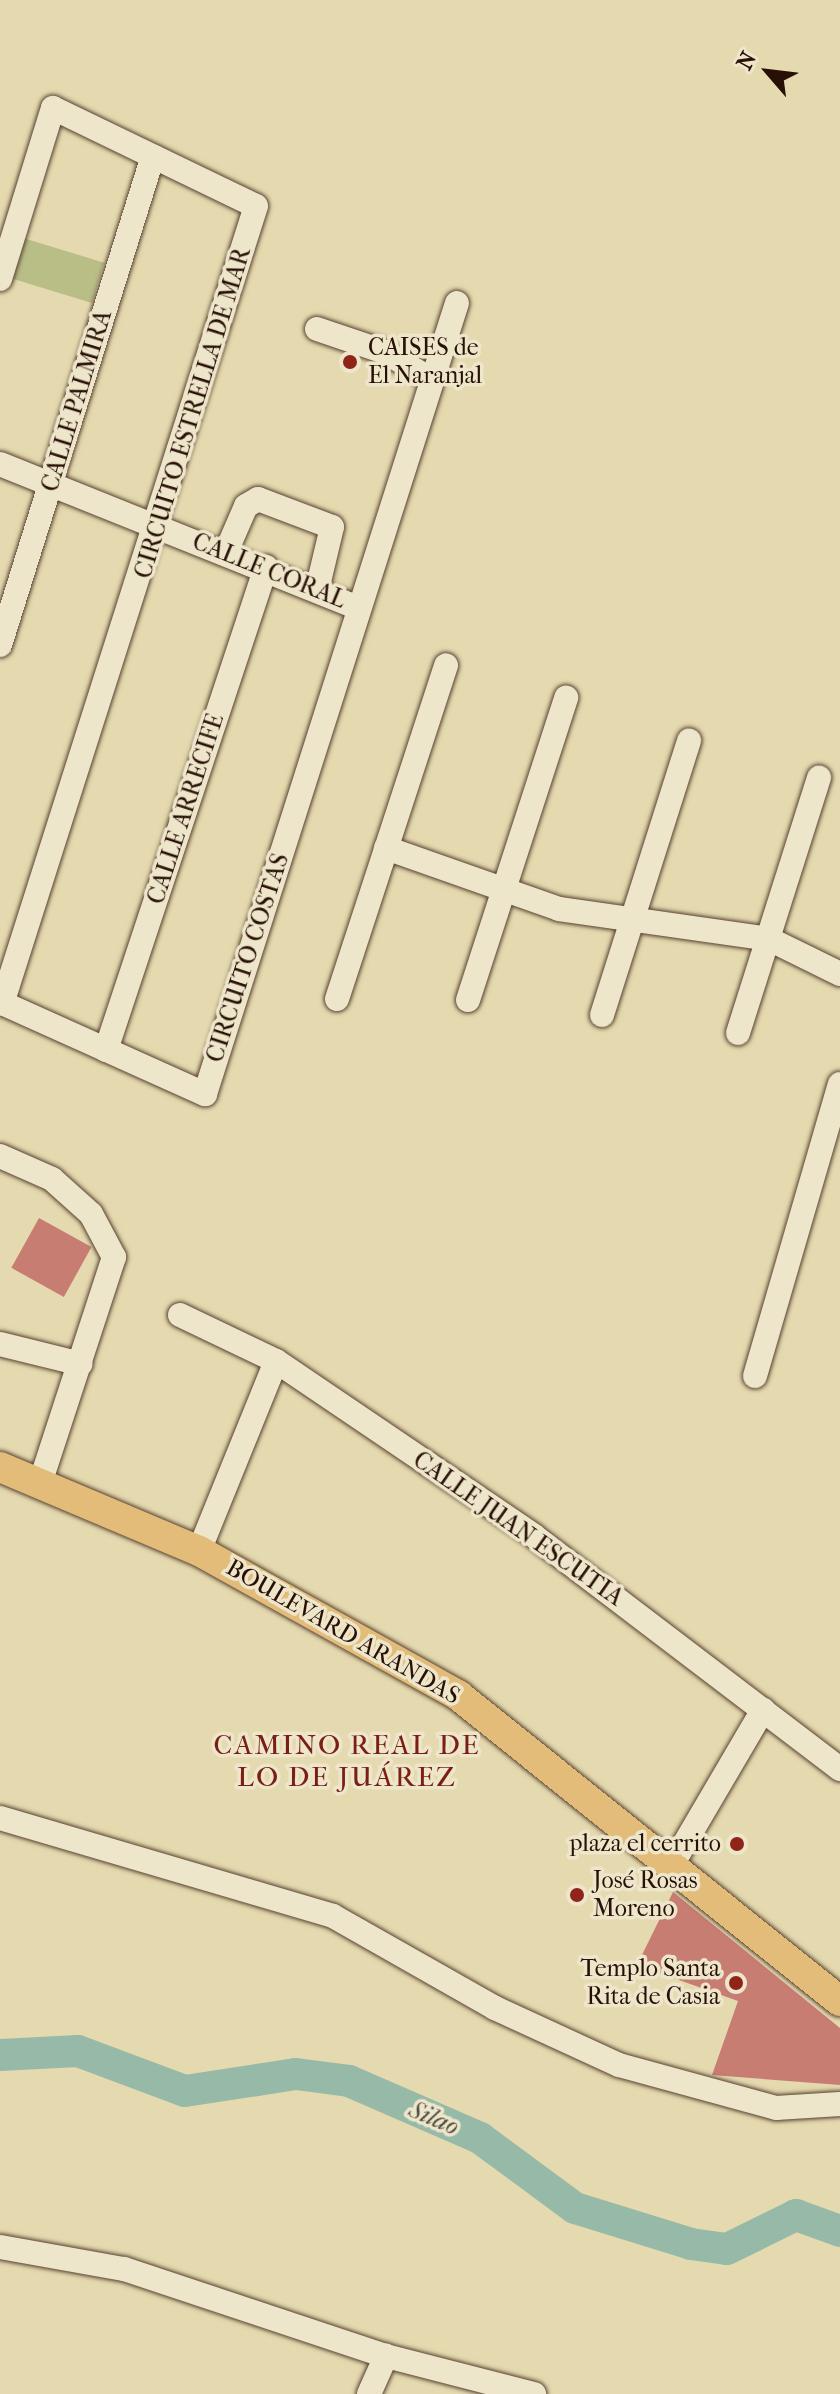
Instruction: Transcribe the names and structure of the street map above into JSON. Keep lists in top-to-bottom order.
{
  "streets": {
    "main road": ["BOULEVARD ARANDAS"],
    "street": [
      "CALLE PALMIRA",
      "CIRCUITO ESTRELLA DE MAR",
      "CALLE CORAL",
      "CALLE ARRECIFE",
      "CIRCUITO COSTAS",
      "CALLE JUAN ESCUTIA"
    ]
  },
  "crossings": [
    ["CALLE PALMIRA", "CIRCUITO ESTRELLA DE MAR"],
    ["CALLE PALMIRA", "CALLE CORAL"],
    ["CIRCUITO ESTRELLA DE MAR", "CALLE CORAL"],
    ["CIRCUITO ESTRELLA DE MAR", "CIRCUITO COSTAS"],
    ["CALLE CORAL", "CALLE ARRECIFE"],
    ["CALLE CORAL", "CIRCUITO COSTAS"],
    ["CALLE ARRECIFE", "CIRCUITO COSTAS"]
  ],
  "districts": ["CAMINO REAL DE LO DE JUÁREZ"],
  "water": ["Silao"],
  "places": [
    "CAISES de El Naranjal",
    "plaza el cerrito",
    "José Rosas Moreno",
    "Templo Santa Rita de Casia"
  ],
  "north": "top left"
}
